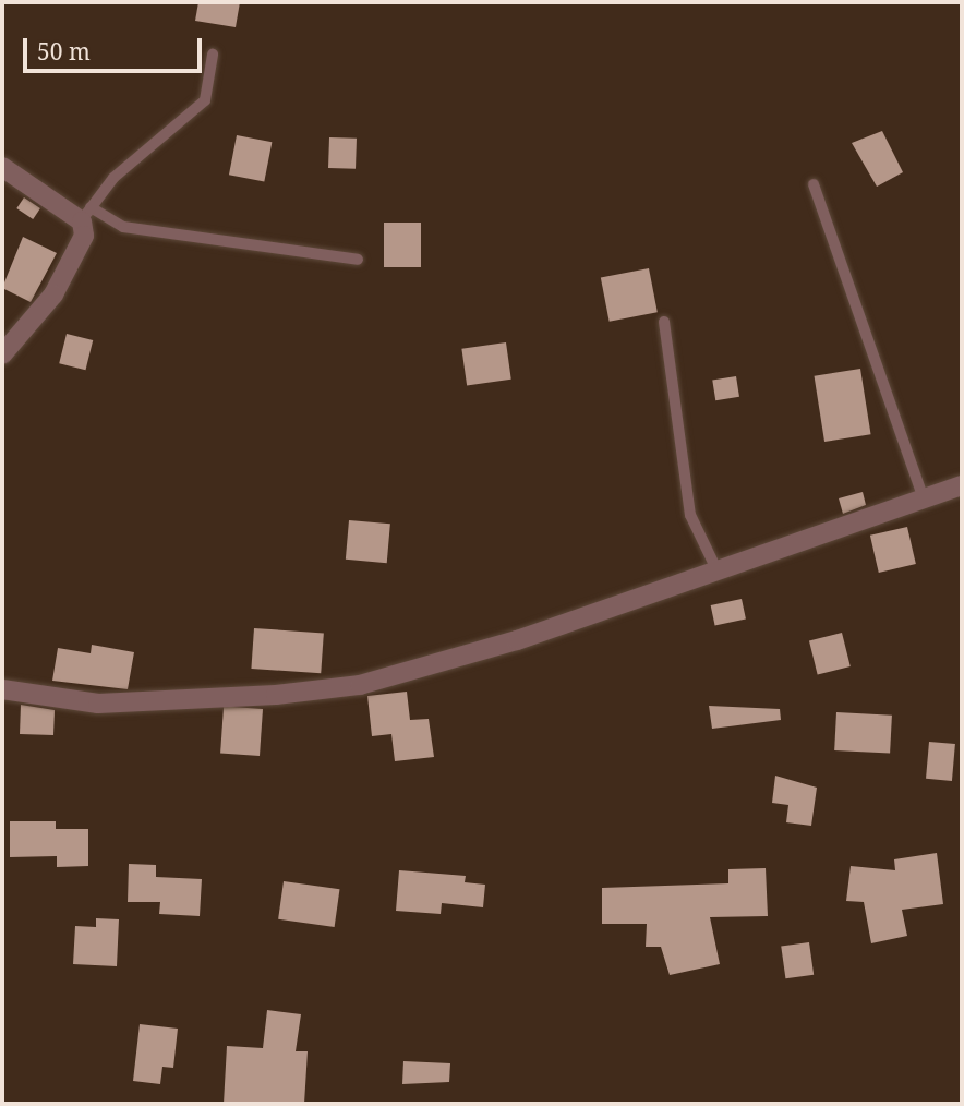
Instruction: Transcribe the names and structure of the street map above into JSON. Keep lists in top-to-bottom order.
{
  "scale_bar": "50 m"
}
